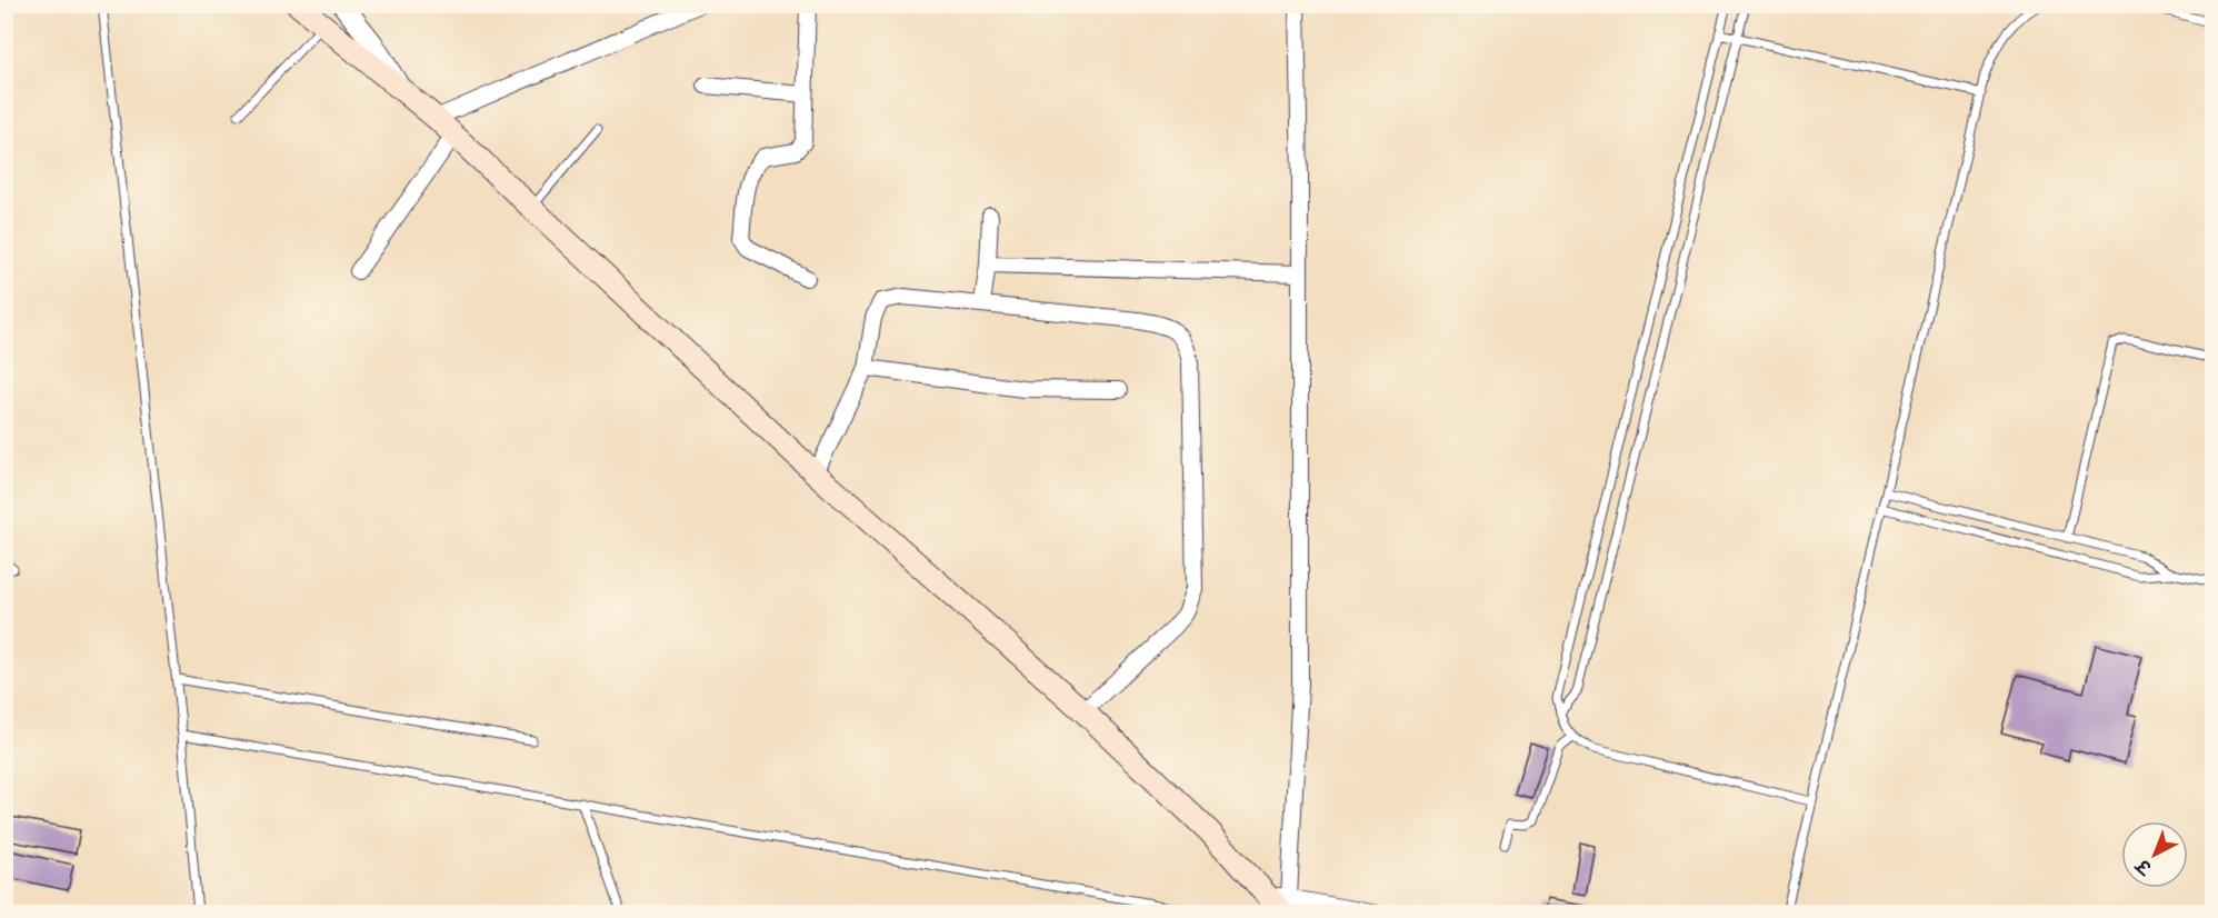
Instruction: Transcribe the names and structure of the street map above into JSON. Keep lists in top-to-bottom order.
{
  "north": "bottom left"
}
